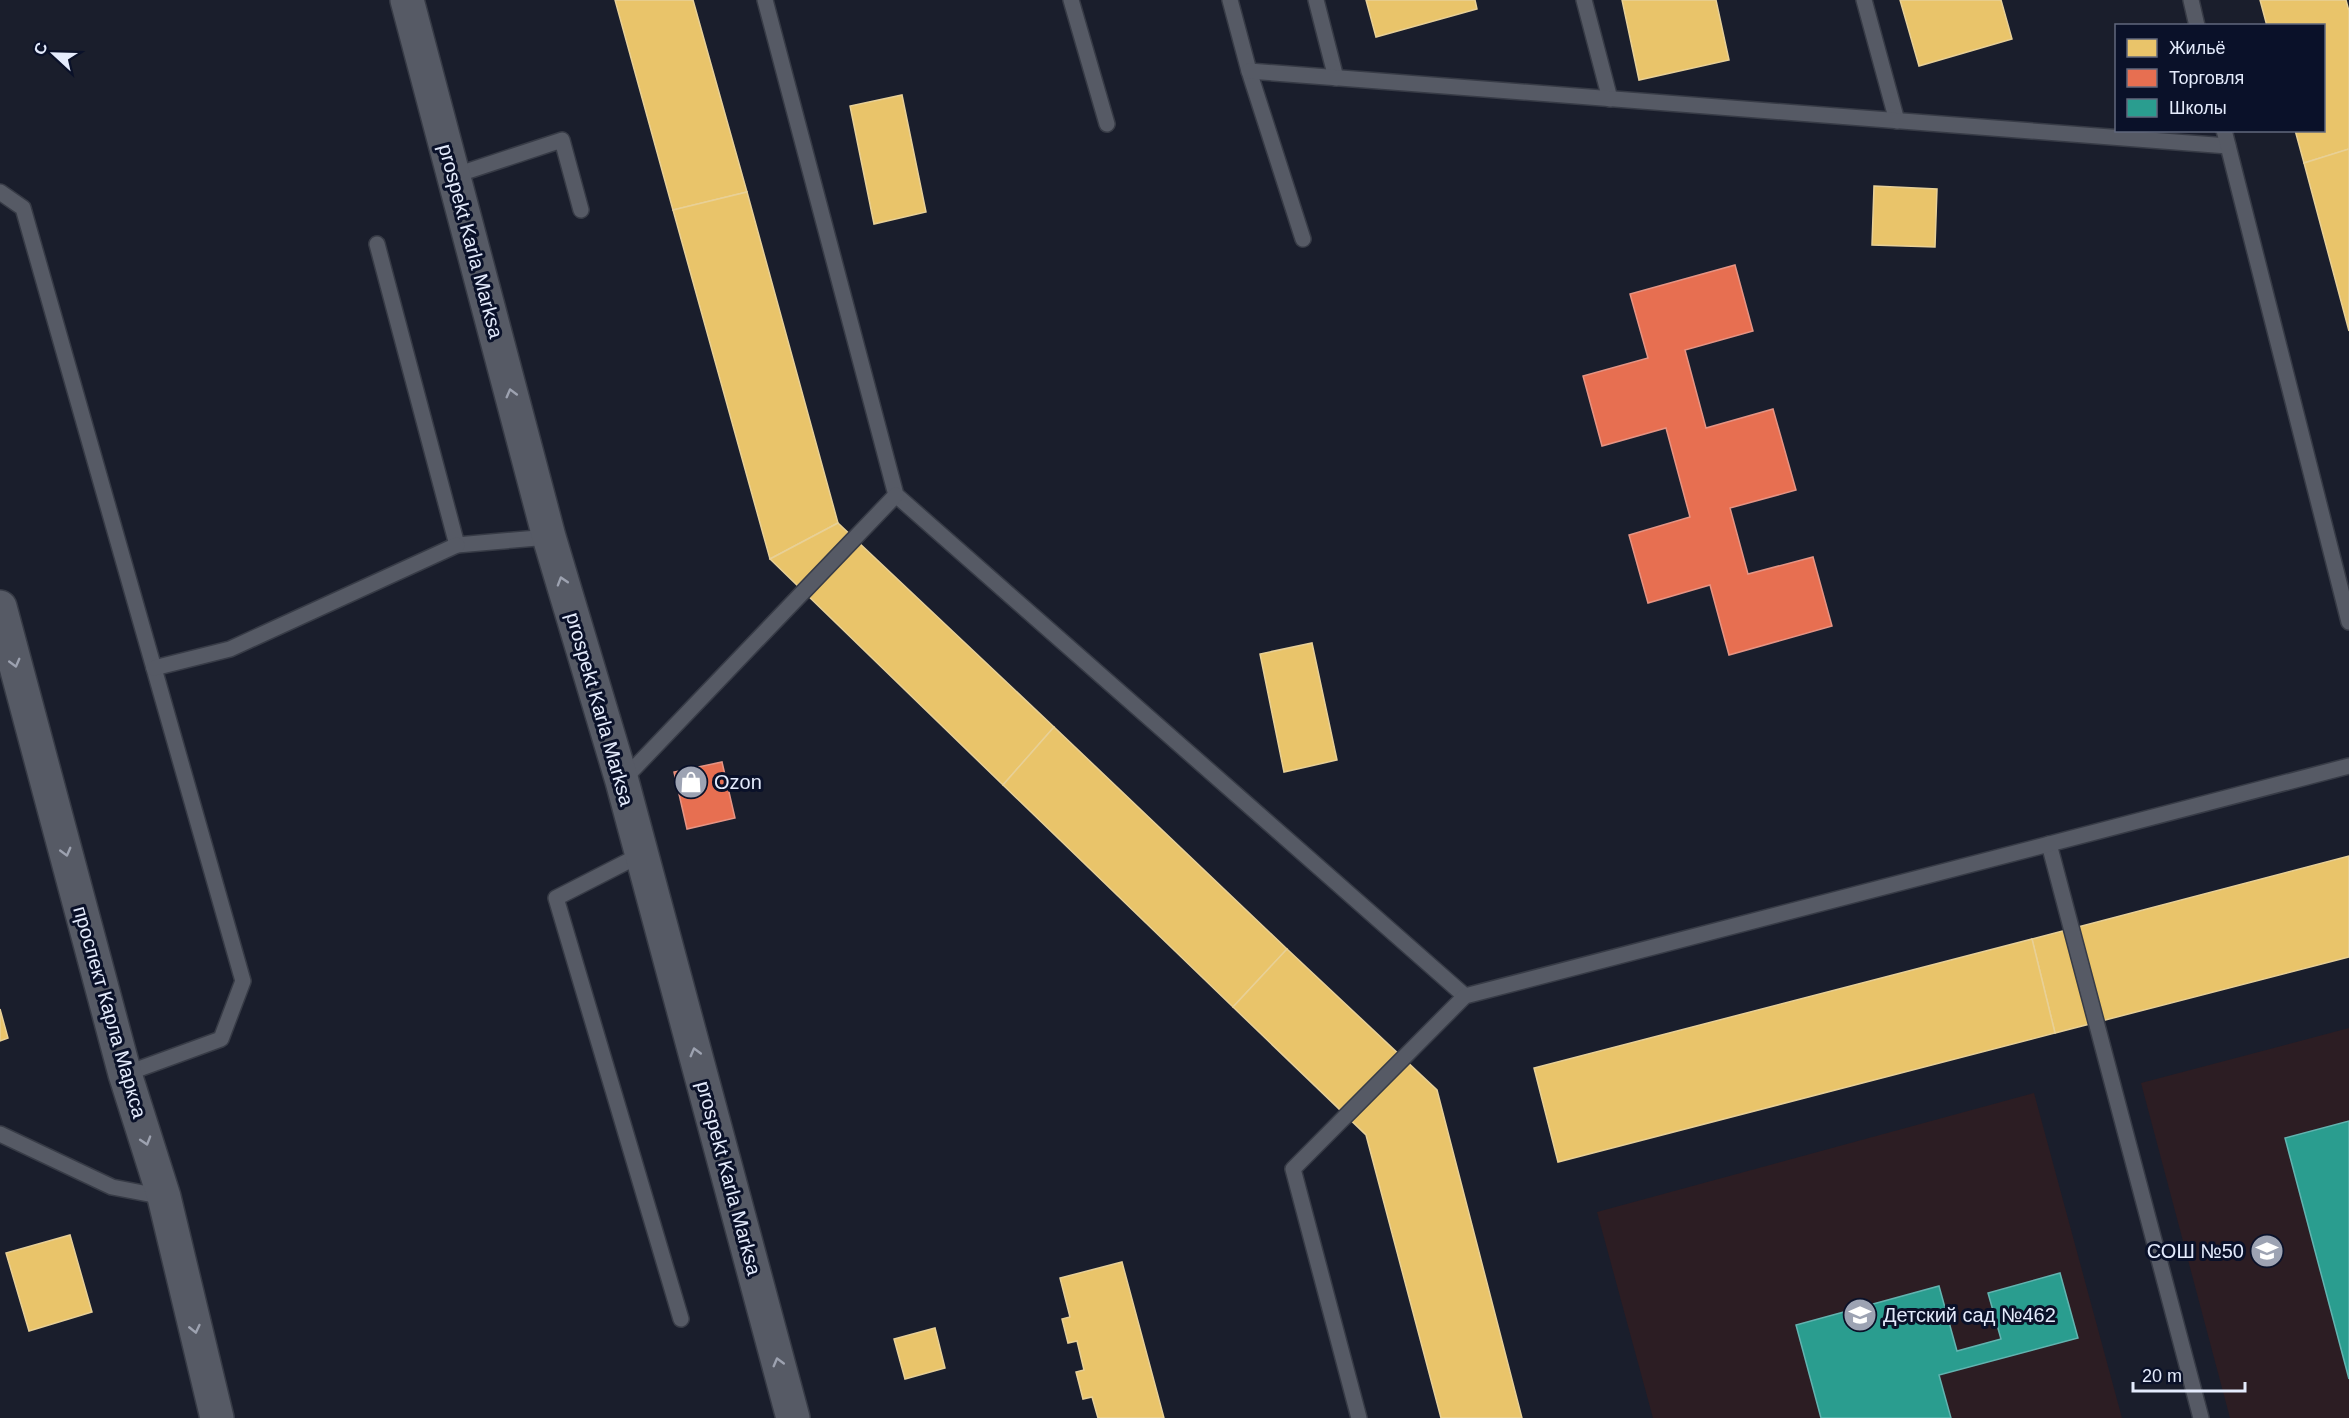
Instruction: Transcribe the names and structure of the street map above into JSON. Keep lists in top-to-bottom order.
{
  "streets": {
    "main road": ["prospekt Karla Marksa", "проспект Карла Маркса"]
  },
  "one_way": ["prospekt Karla Marksa", "проспект Карла Маркса"],
  "places": {
    "shop": ["Ozon"],
    "school or university": ["СОШ №50", "Детский сад №462"]
  },
  "legend": ["Жильё", "Торговля", "Школы"],
  "scale_bar": "20 m",
  "north": "left"
}
